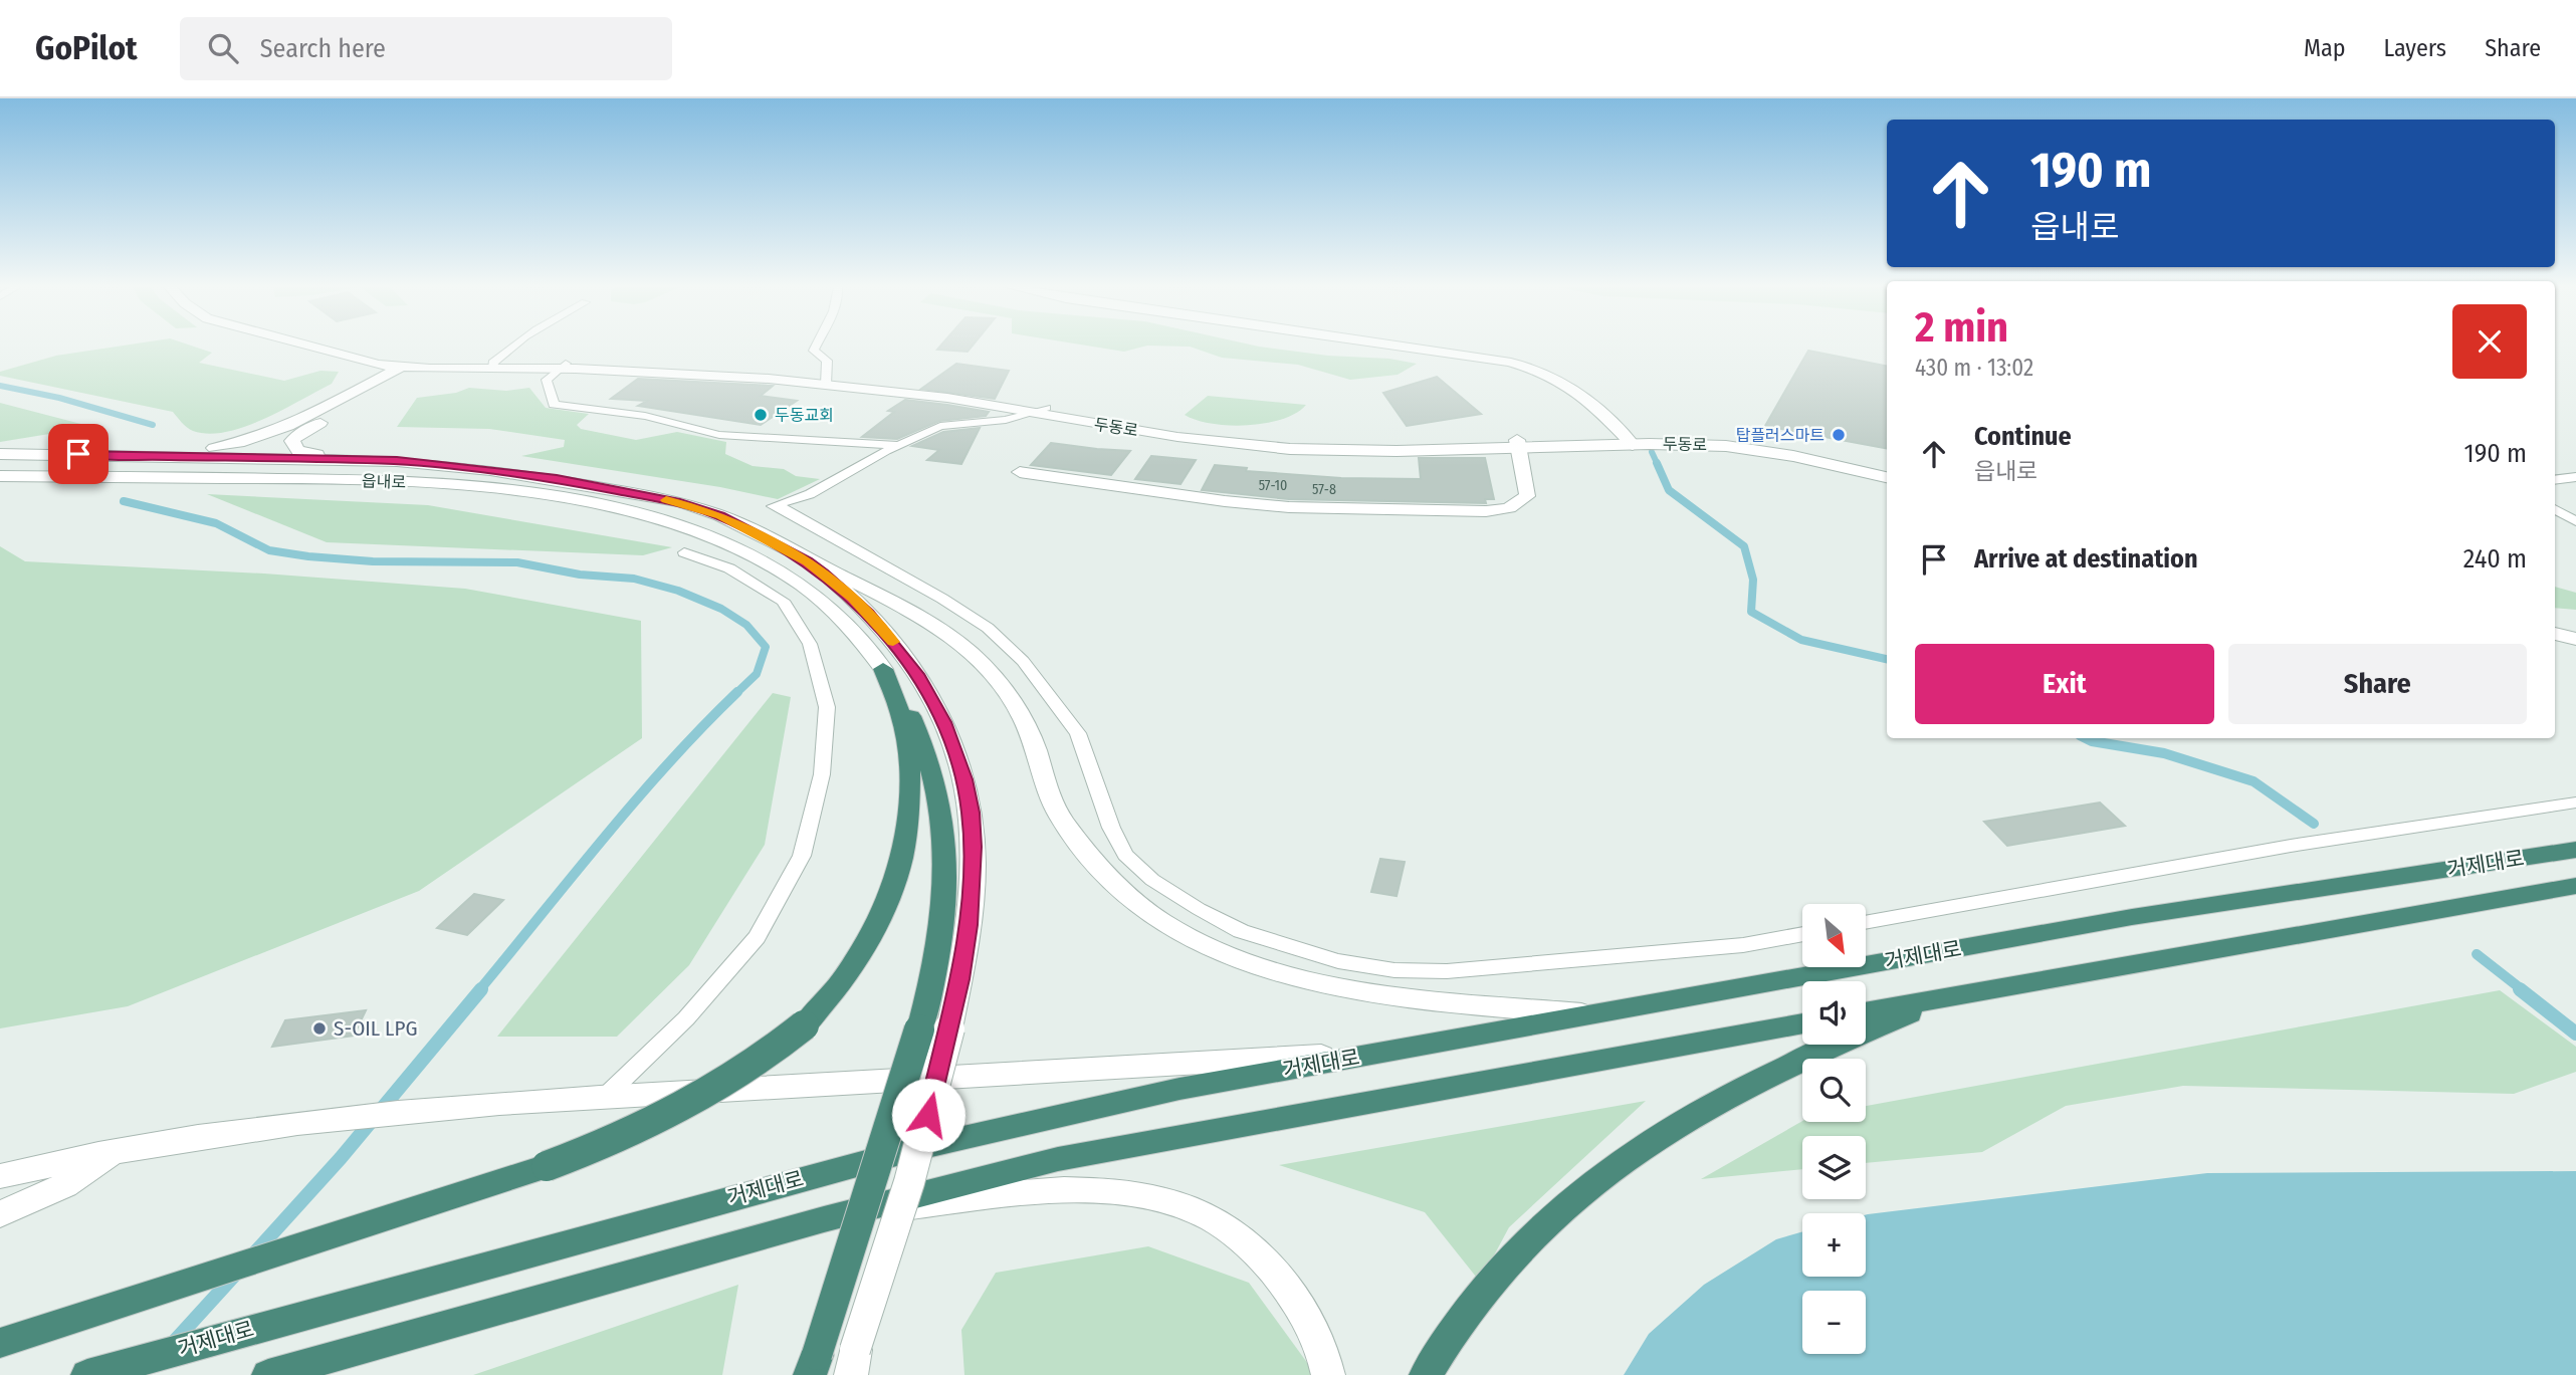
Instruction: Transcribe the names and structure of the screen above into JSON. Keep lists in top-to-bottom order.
{
  "streets": {
    "highway": ["거제대로"],
    "street": ["두동로", "읍내로"]
  },
  "places": ["두동교회", "탑플러스마트", "S-OIL LPG"],
  "house_numbers": ["57-10", "57-8"],
  "north": "bottom right",
  "page": {
    "header": "GoPilot",
    "search": "Search here",
    "nav": ["Map", "Layers", "Share"],
    "turn": ["190 m", "읍내로"],
    "heading": ["2 min", "430 m · 13:02"],
    "list": [
      {
        "name": "Continue",
        "note": "읍내로",
        "value": "190 m"
      },
      {
        "name": "Arrive at destination",
        "value": "240 m"
      }
    ],
    "buttons": ["Exit", "Share"],
    "map_buttons": ["+", "−"]
  }
}
